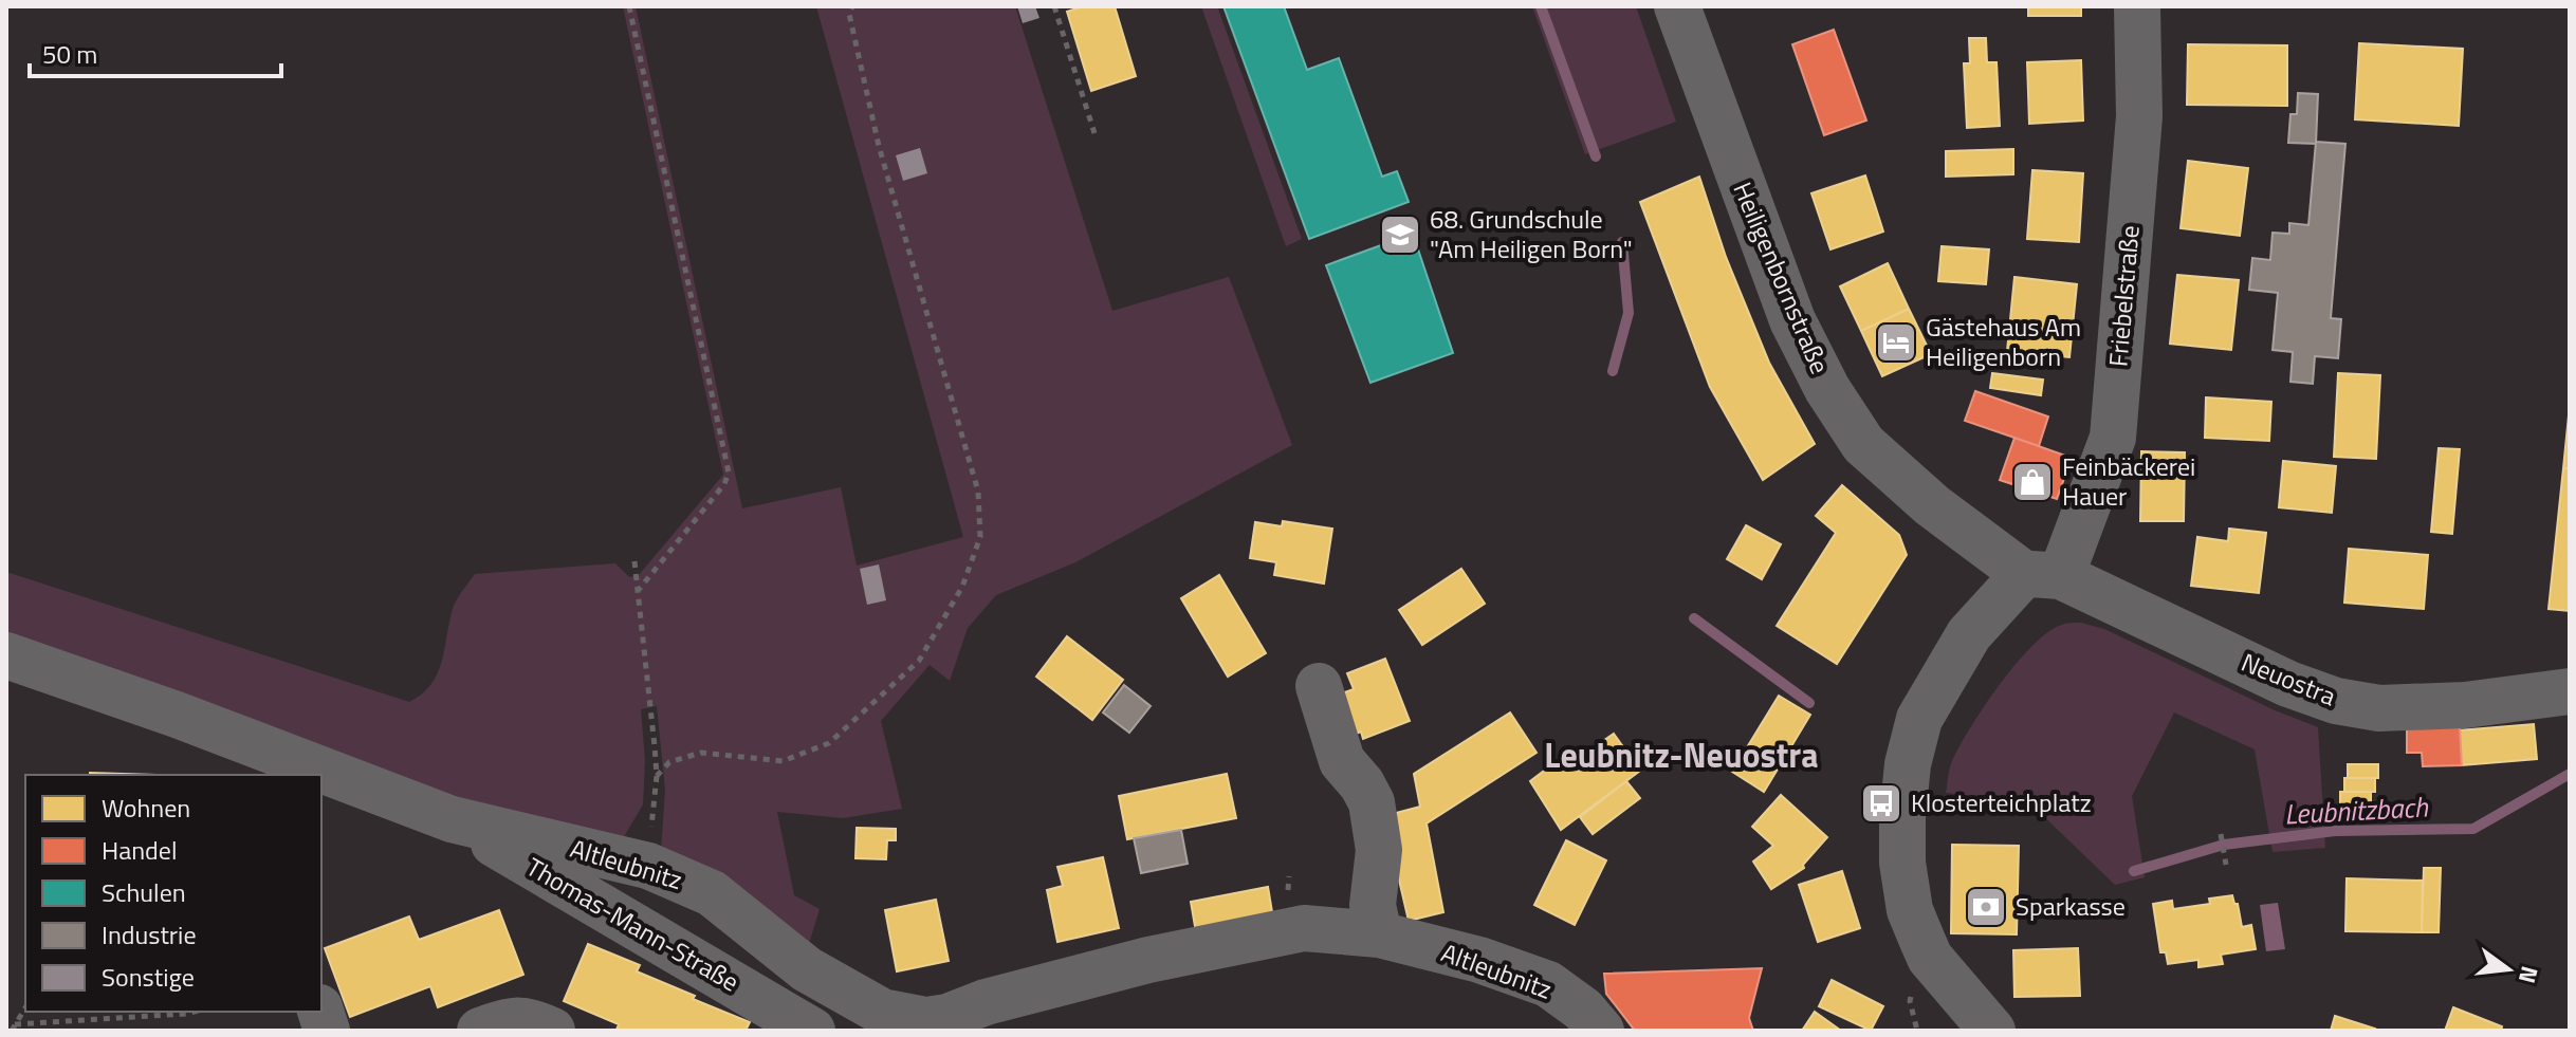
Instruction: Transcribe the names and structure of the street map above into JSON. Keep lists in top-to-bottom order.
{
  "streets": {
    "street": [
      "Heiligenbornstraße",
      "Friebelstraße",
      "Neuostra",
      "Altleubnitz",
      "Thomas-Mann-Straße"
    ]
  },
  "crossings": [
    ["Heiligenbornstraße", "Friebelstraße"],
    ["Heiligenbornstraße", "Neuostra"],
    ["Friebelstraße", "Neuostra"],
    ["Altleubnitz", "Thomas-Mann-Straße"]
  ],
  "districts": ["Leubnitz-Neuostra"],
  "water": ["Leubnitzbach"],
  "places": {
    "school or university": ["68. Grundschule \"Am Heiligen Born\""],
    "hotel": ["Gästehaus Am Heiligenborn"],
    "shop": ["Feinbäckerei Hauer"],
    "bus stop": ["Klosterteichplatz"],
    "bank": ["Sparkasse"]
  },
  "legend": [
    "Wohnen",
    "Handel",
    "Schulen",
    "Industrie",
    "Sonstige"
  ],
  "scale_bar": "50 m",
  "north": "right"
}
